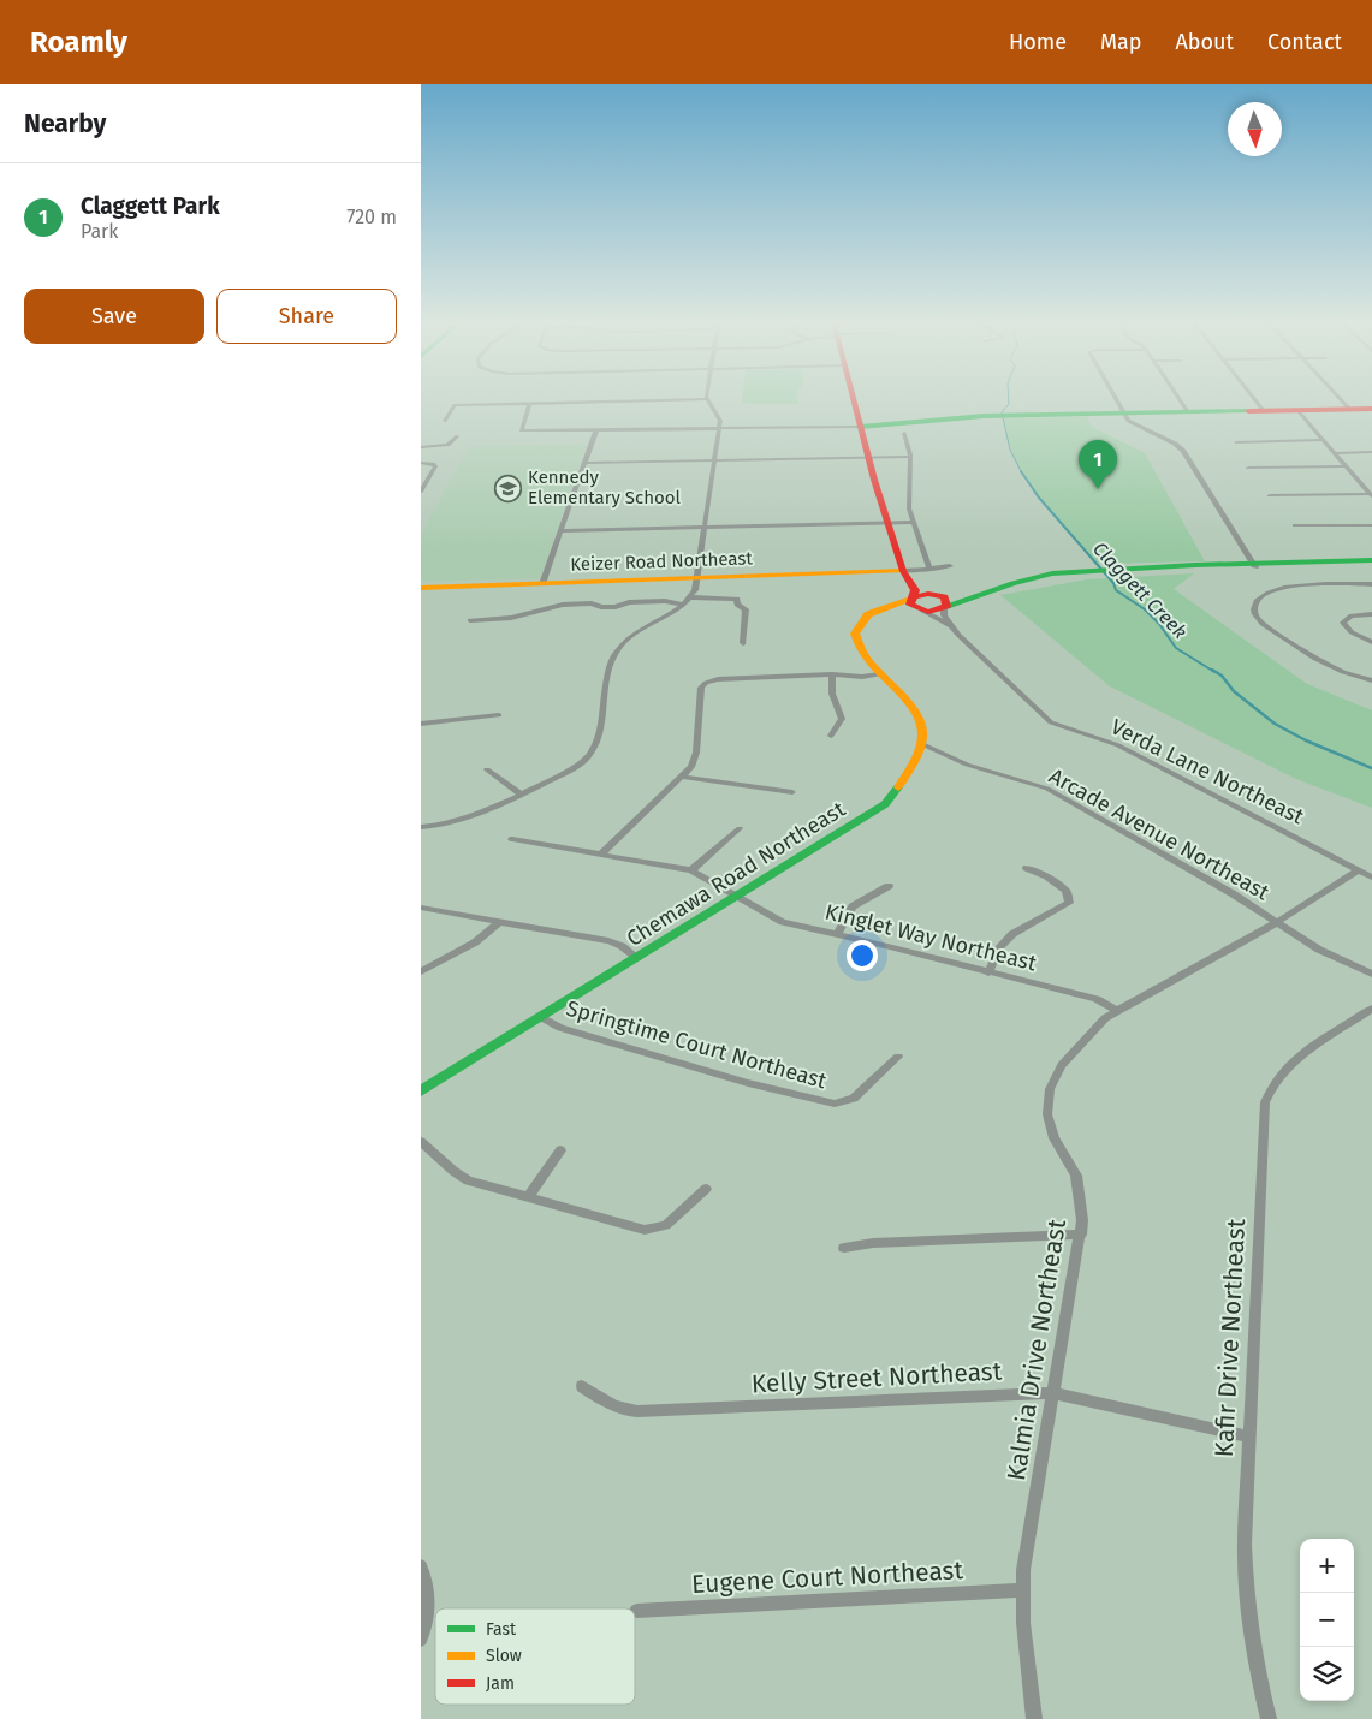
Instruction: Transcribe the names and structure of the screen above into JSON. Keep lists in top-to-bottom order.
{
  "streets": {
    "main road": ["Keizer Road Northeast", "Chemawa Road Northeast"],
    "street": [
      "Verda Lane Northeast",
      "Arcade Avenue Northeast",
      "Kinglet Way Northeast",
      "Springtime Court Northeast",
      "Kafir Drive Northeast",
      "Kalmia Drive Northeast",
      "Kelly Street Northeast",
      "Eugene Court Northeast"
    ]
  },
  "crossings": [
    ["Verda Lane Northeast", "Kalmia Drive Northeast"],
    ["Arcade Avenue Northeast", "Chemawa Road Northeast"],
    ["Arcade Avenue Northeast", "Kalmia Drive Northeast"],
    ["Chemawa Road Northeast", "Kinglet Way Northeast"],
    ["Chemawa Road Northeast", "Springtime Court Northeast"],
    ["Kinglet Way Northeast", "Kalmia Drive Northeast"],
    ["Kafir Drive Northeast", "Kelly Street Northeast"],
    ["Kalmia Drive Northeast", "Kelly Street Northeast"],
    ["Kalmia Drive Northeast", "Eugene Court Northeast"]
  ],
  "water": ["Claggett Creek"],
  "places": {
    "school or university": ["Kennedy Elementary School"]
  },
  "legend": ["Fast", "Slow", "Jam"],
  "north": "bottom",
  "page": {
    "header": "Roamly",
    "nav": [
      "Home",
      "Map",
      "About",
      "Contact"
    ],
    "heading": "Nearby",
    "list": [
      {
        "mark": "1",
        "name": "Claggett Park",
        "note": "Park",
        "value": "720 m"
      }
    ],
    "buttons": ["Save", "Share"],
    "pins": "1",
    "map_buttons": ["+", "−"]
  }
}
